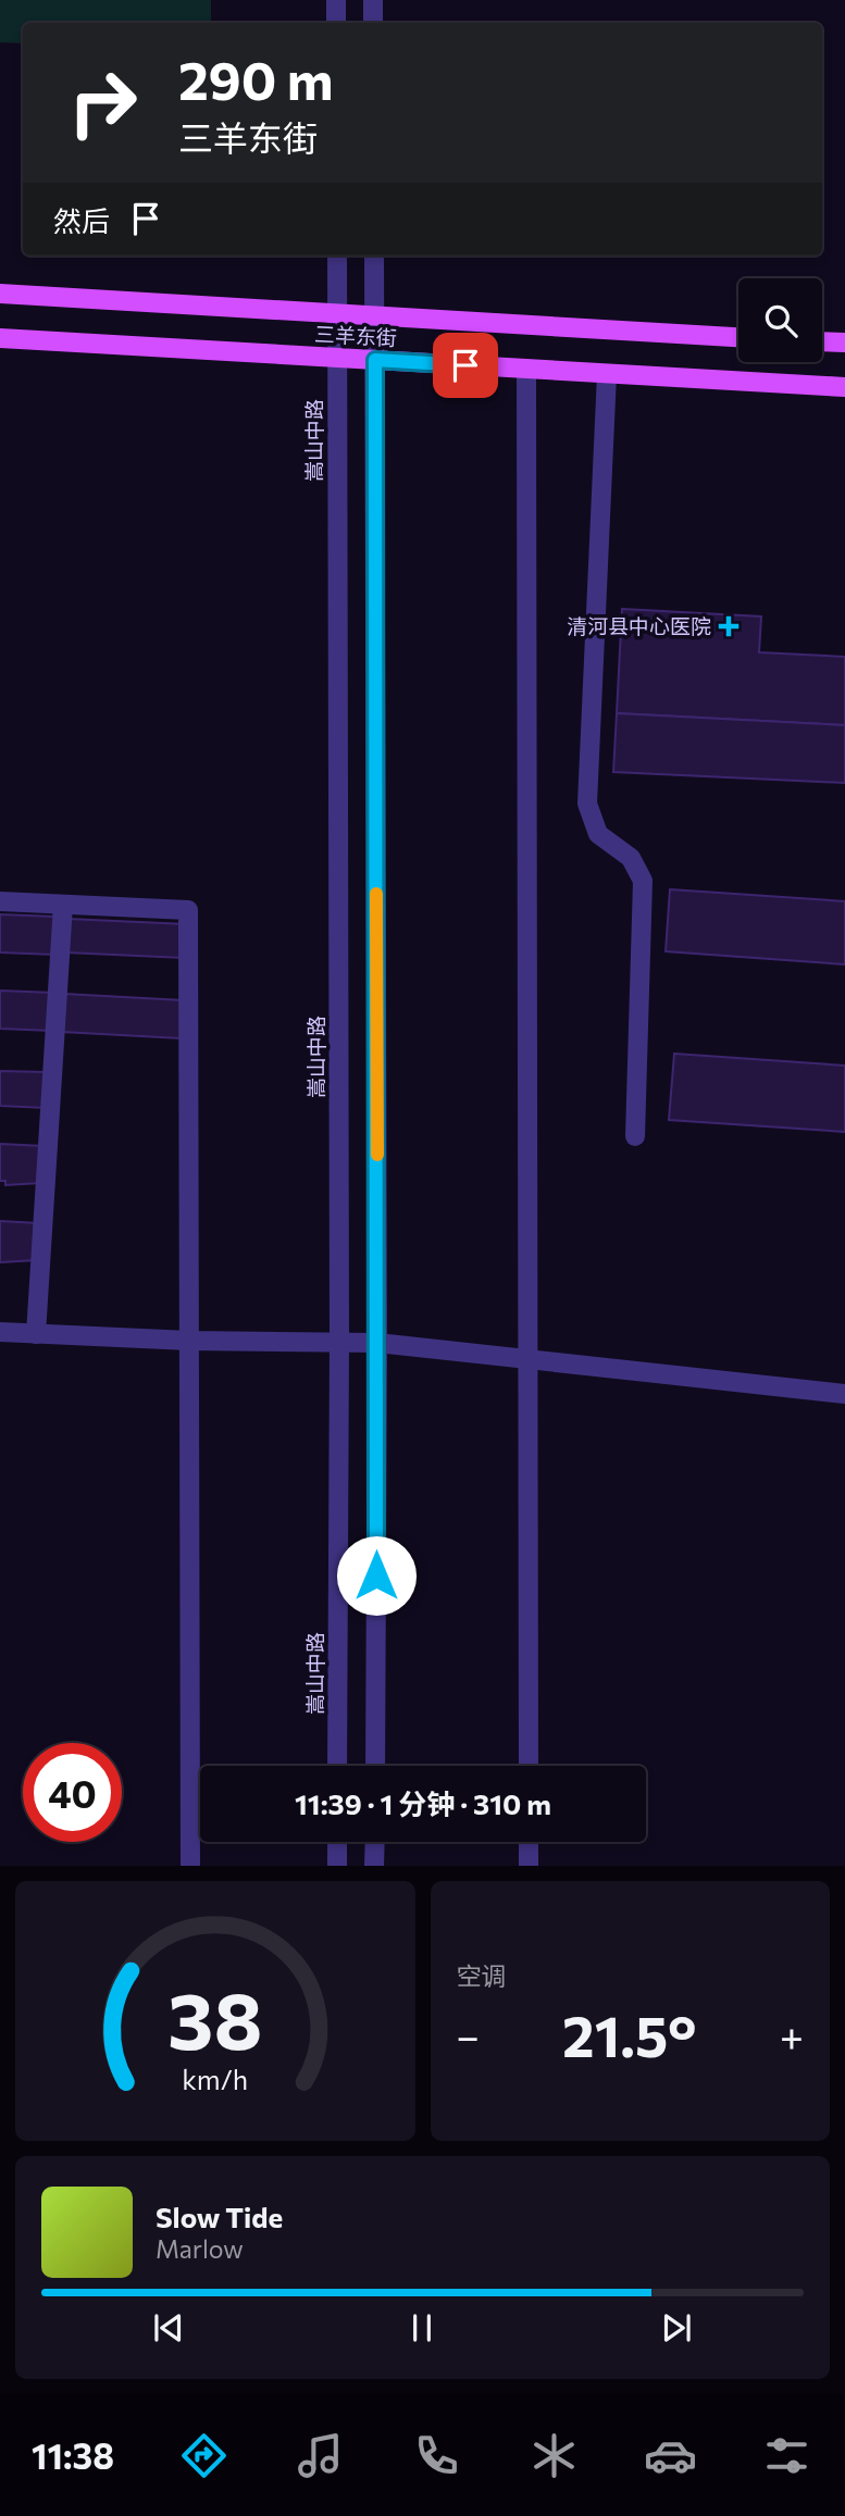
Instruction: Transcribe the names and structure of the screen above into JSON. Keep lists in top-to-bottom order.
{
  "streets": {
    "main road": ["三羊东街"],
    "street": ["嵩山中路"]
  },
  "crossings": [
    ["三羊东街", "嵩山中路"]
  ],
  "places": {
    "health": ["清河县中心医院"]
  },
  "page": {
    "turn": ["290 m", "三羊东街"],
    "then": "然后",
    "limit": "40",
    "trip": "11:39 · 1 分钟 · 310 m",
    "tile": "空调",
    "heat": ["−", "21.5°", "+"],
    "song": ["Slow Tide", "Marlow"],
    "tabs": "11:38",
    "gauge": ["38", "km/h"]
  }
}
